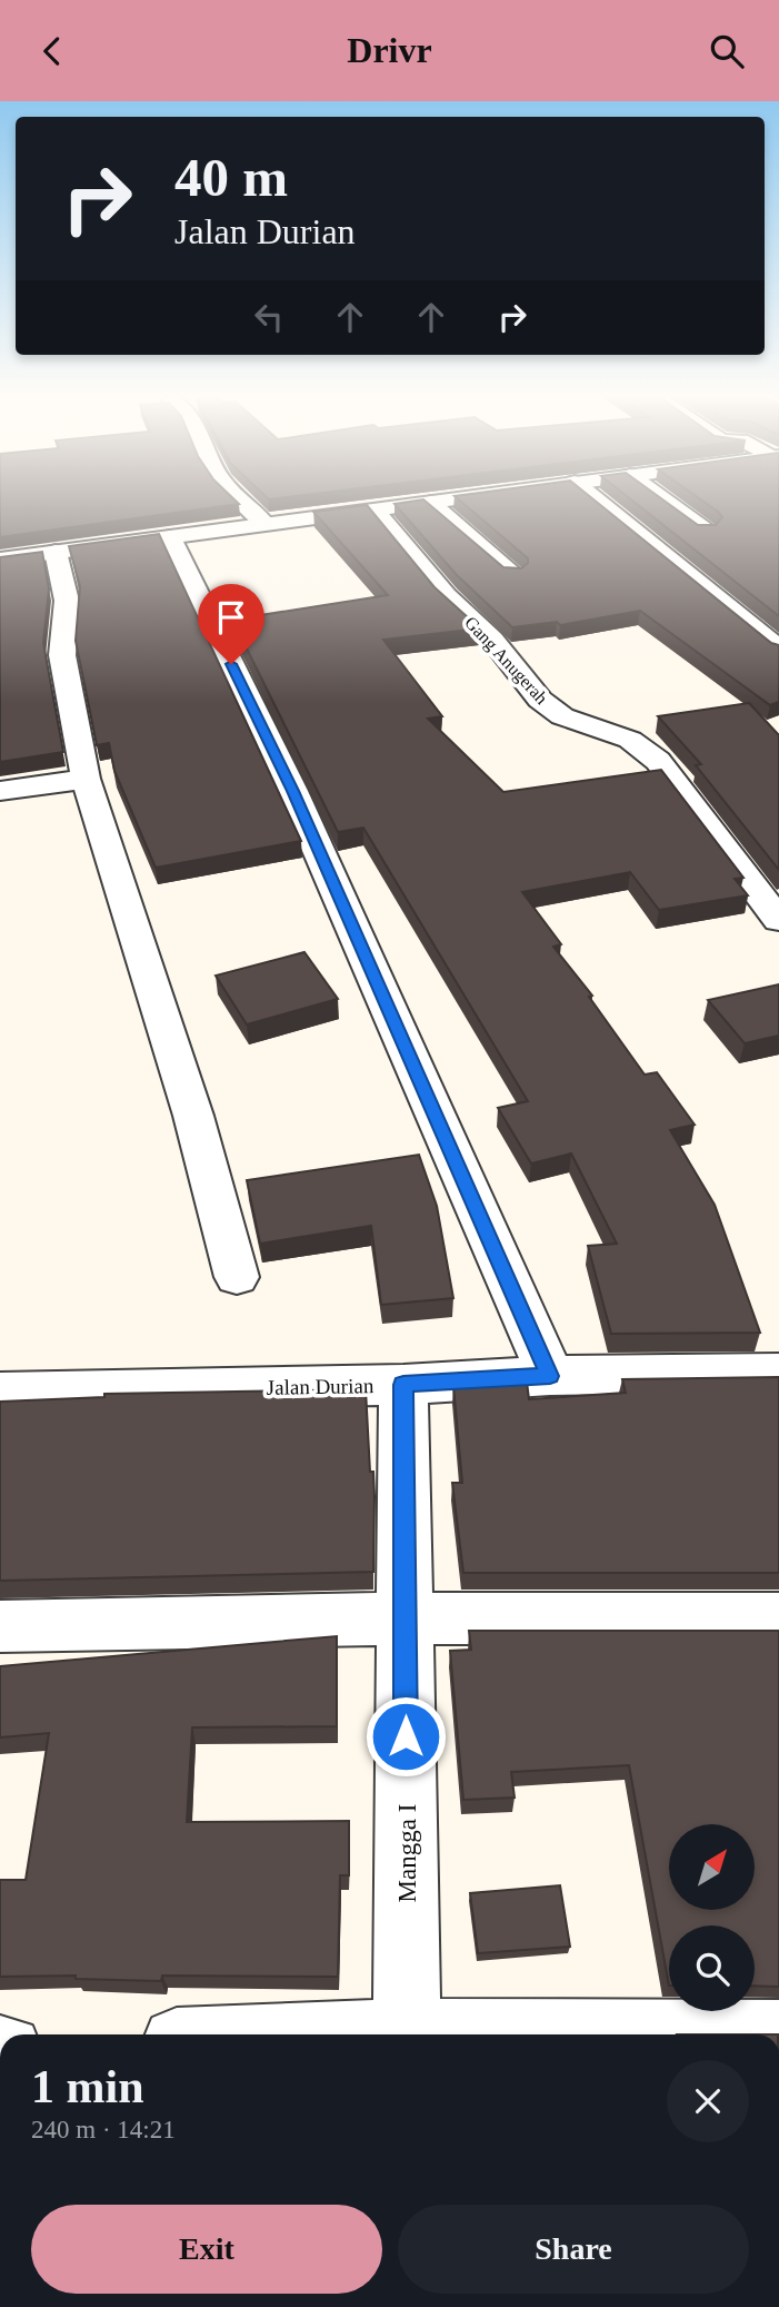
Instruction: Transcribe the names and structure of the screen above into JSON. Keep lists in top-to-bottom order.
{
  "streets": {
    "street": ["Gang Anugerah", "Jalan Durian", "Mangga I"]
  },
  "crossings": [
    ["Jalan Durian", "Mangga I"]
  ],
  "north": "top right",
  "page": {
    "header": "Drivr",
    "turn": ["40 m", "Jalan Durian"],
    "heading": ["1 min", "240 m · 14:21"],
    "buttons": ["Exit", "Share"]
  }
}
